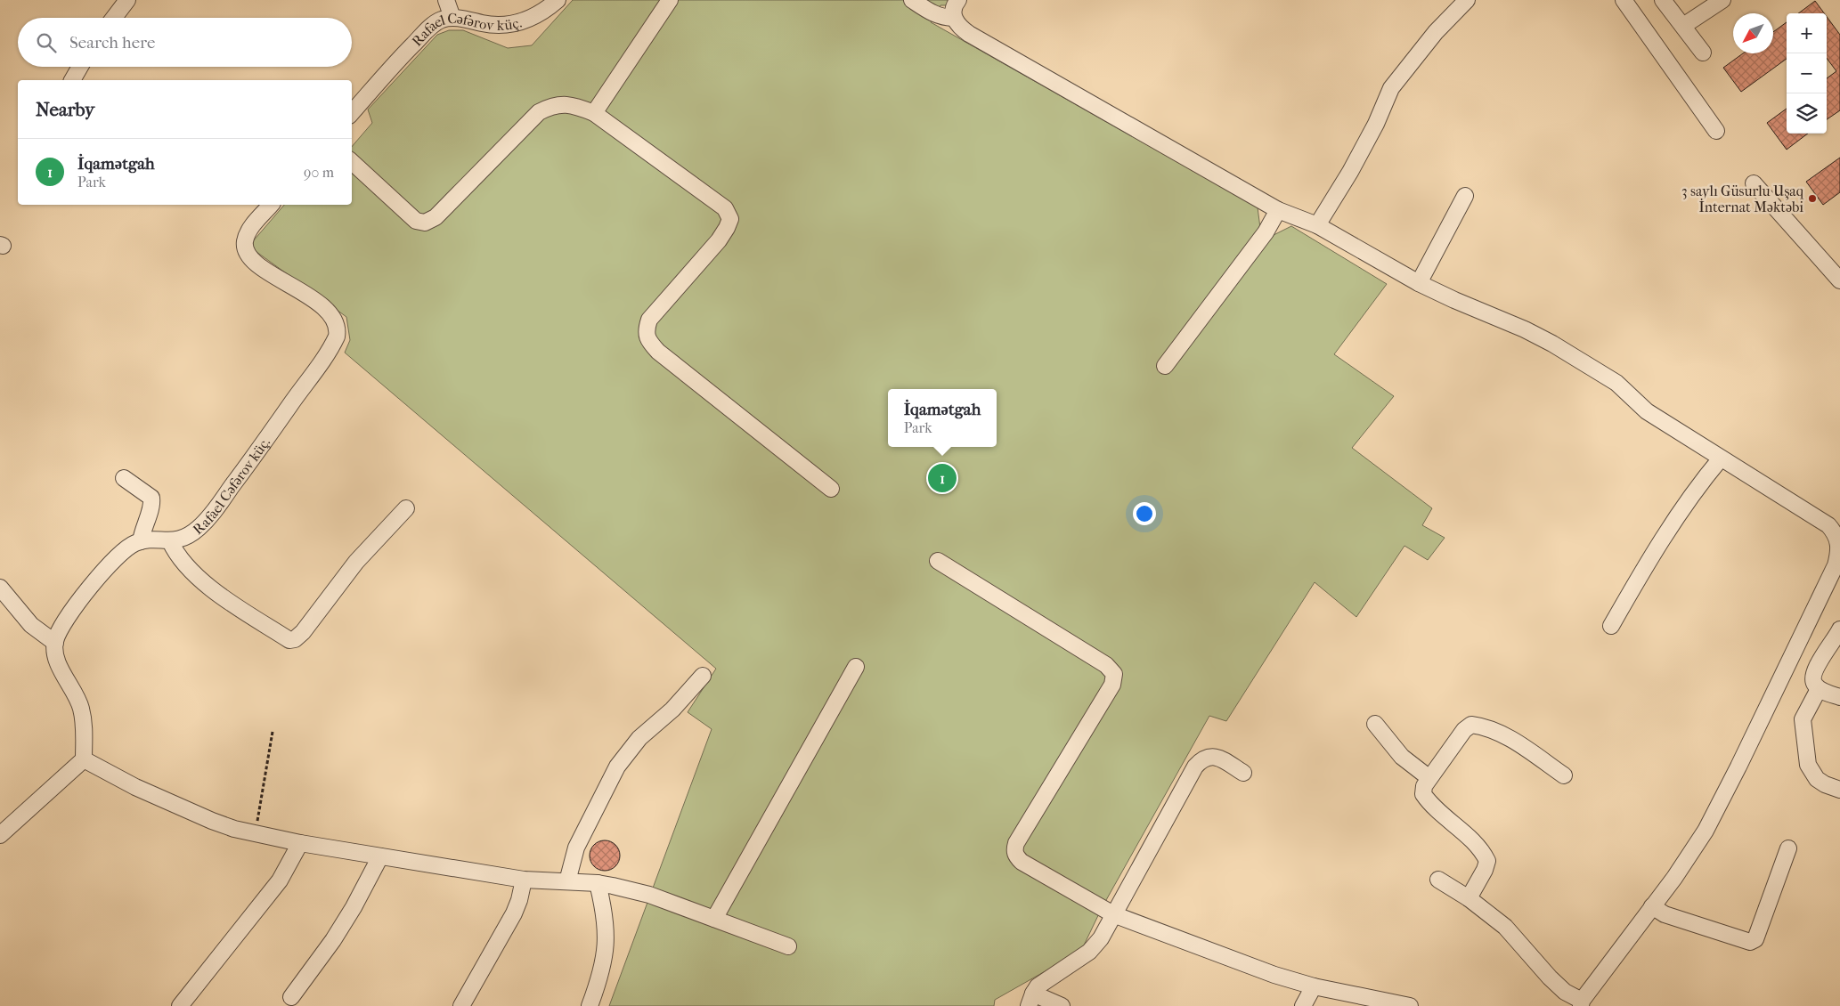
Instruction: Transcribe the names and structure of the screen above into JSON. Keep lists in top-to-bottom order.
{
  "streets": {
    "street": ["Rafael Cəfərov küç."]
  },
  "places": ["3 saylı Güsurlu Uşaq İnternat Məktəbi"],
  "north": "bottom left",
  "page": {
    "map_buttons": ["+", "−"],
    "search": "Search here",
    "heading": "Nearby",
    "list": [
      {
        "mark": "1",
        "name": "İqamətgah",
        "note": "Park",
        "value": "90 m"
      }
    ],
    "popup": ["İqamətgah", "Park"],
    "pins": "1"
  }
}
